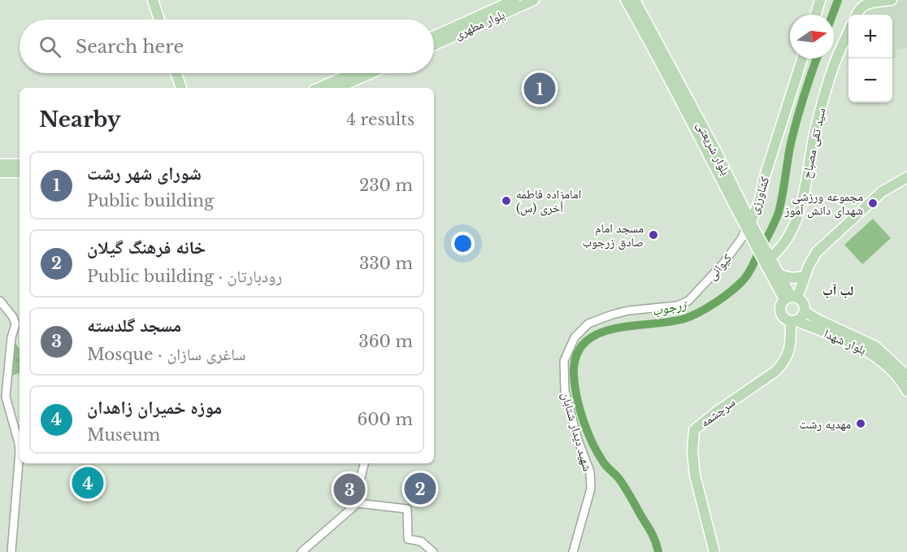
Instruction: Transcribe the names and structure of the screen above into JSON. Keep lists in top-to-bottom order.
{
  "streets": {
    "main road": [
      "بلوار مطهری",
      "سید تقی مصباح",
      "بلوار شریعتی",
      "کشاورزی",
      "بلوار شهدا",
      "سرچشمه"
    ],
    "street": ["کیوانی", "شهید دیدار شتابان"]
  },
  "crossings": [
    ["سید تقی مصباح", "بلوار شریعتی"],
    ["بلوار شریعتی", "کشاورزی"],
    ["بلوار شریعتی", "کیوانی"],
    ["بلوار شریعتی", "بلوار شهدا"],
    ["بلوار شریعتی", "سرچشمه"],
    ["کشاورزی", "کیوانی"],
    ["کیوانی", "شهید دیدار شتابان"],
    ["بلوار شهدا", "سرچشمه"]
  ],
  "districts": ["لب آب"],
  "water": ["زرجوب"],
  "places": [
    "امامزاده فاطمه اُخری (س)",
    "مجموعه ورزشی شهدای دانش آموز",
    "مسجد امام صادق زرجوب",
    "مهدیه رشت"
  ],
  "north": "right",
  "page": {
    "map_buttons": ["+", "−"],
    "search": "Search here",
    "pins": [
      "1",
      "4",
      "2",
      "3"
    ],
    "heading": ["Nearby", "4 results"],
    "list": [
      {
        "mark": "1",
        "name": "شورای شهر رشت",
        "note": "Public building",
        "value": "230 m"
      },
      {
        "mark": "2",
        "name": "خانه فرهنگ گیلان",
        "note": "Public building · رودبارتان",
        "value": "330 m"
      },
      {
        "mark": "3",
        "name": "مسجد گلدسته",
        "note": "Mosque · ساغری سازان",
        "value": "360 m"
      },
      {
        "mark": "4",
        "name": "موزه خمیران زاهدان",
        "note": "Museum",
        "value": "600 m"
      }
    ]
  }
}
